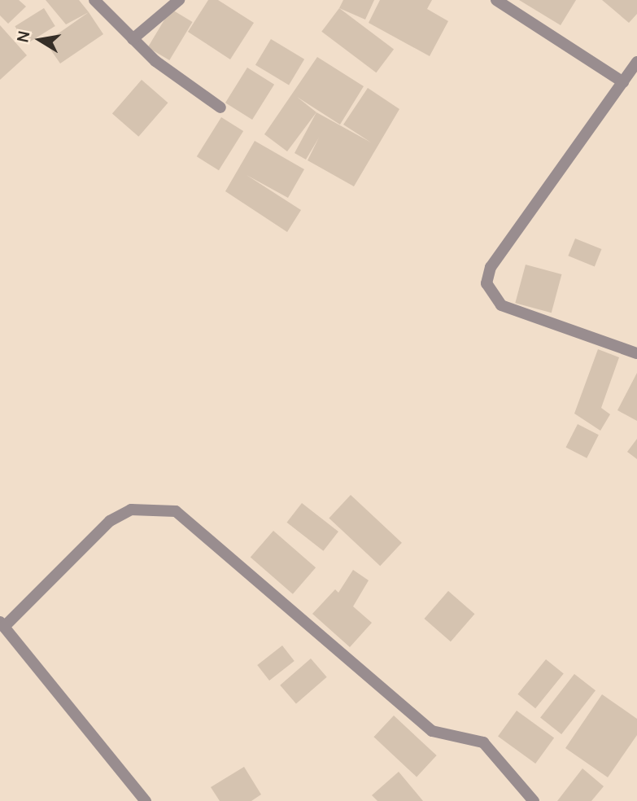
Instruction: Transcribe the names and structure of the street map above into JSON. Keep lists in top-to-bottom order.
{
  "north": "left"
}
